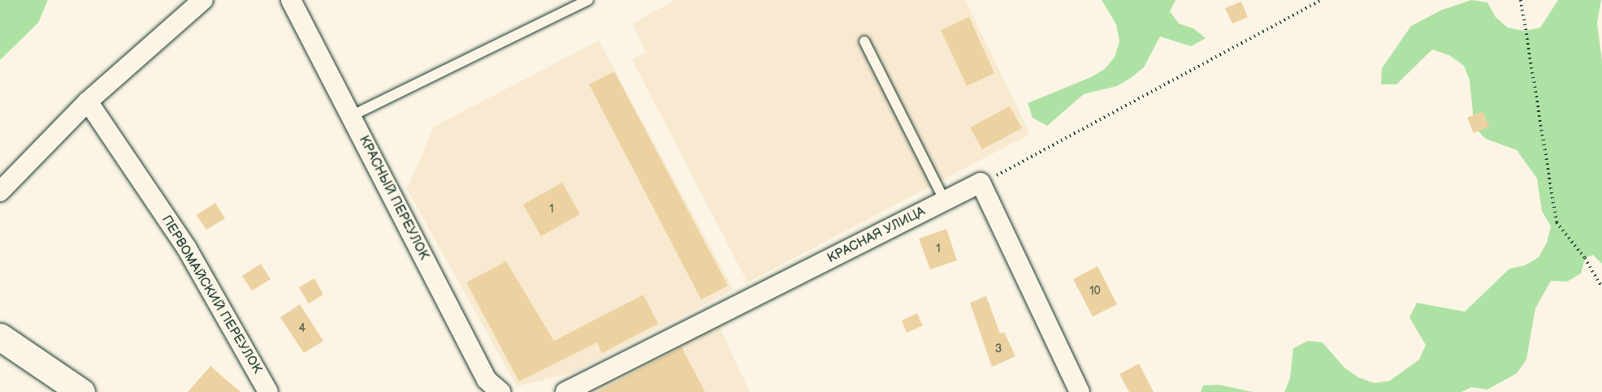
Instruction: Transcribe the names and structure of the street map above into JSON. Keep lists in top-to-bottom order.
{
  "streets": {
    "street": ["КРАСНЫЙ ПЕРЕУЛОК", "КРАСНАЯ УЛИЦА", "ПЕРВОМАЙСКИЙ ПЕРЕУЛОК"]
  },
  "house_numbers": [
    "1",
    "1",
    "10",
    "4",
    "3"
  ]
}
